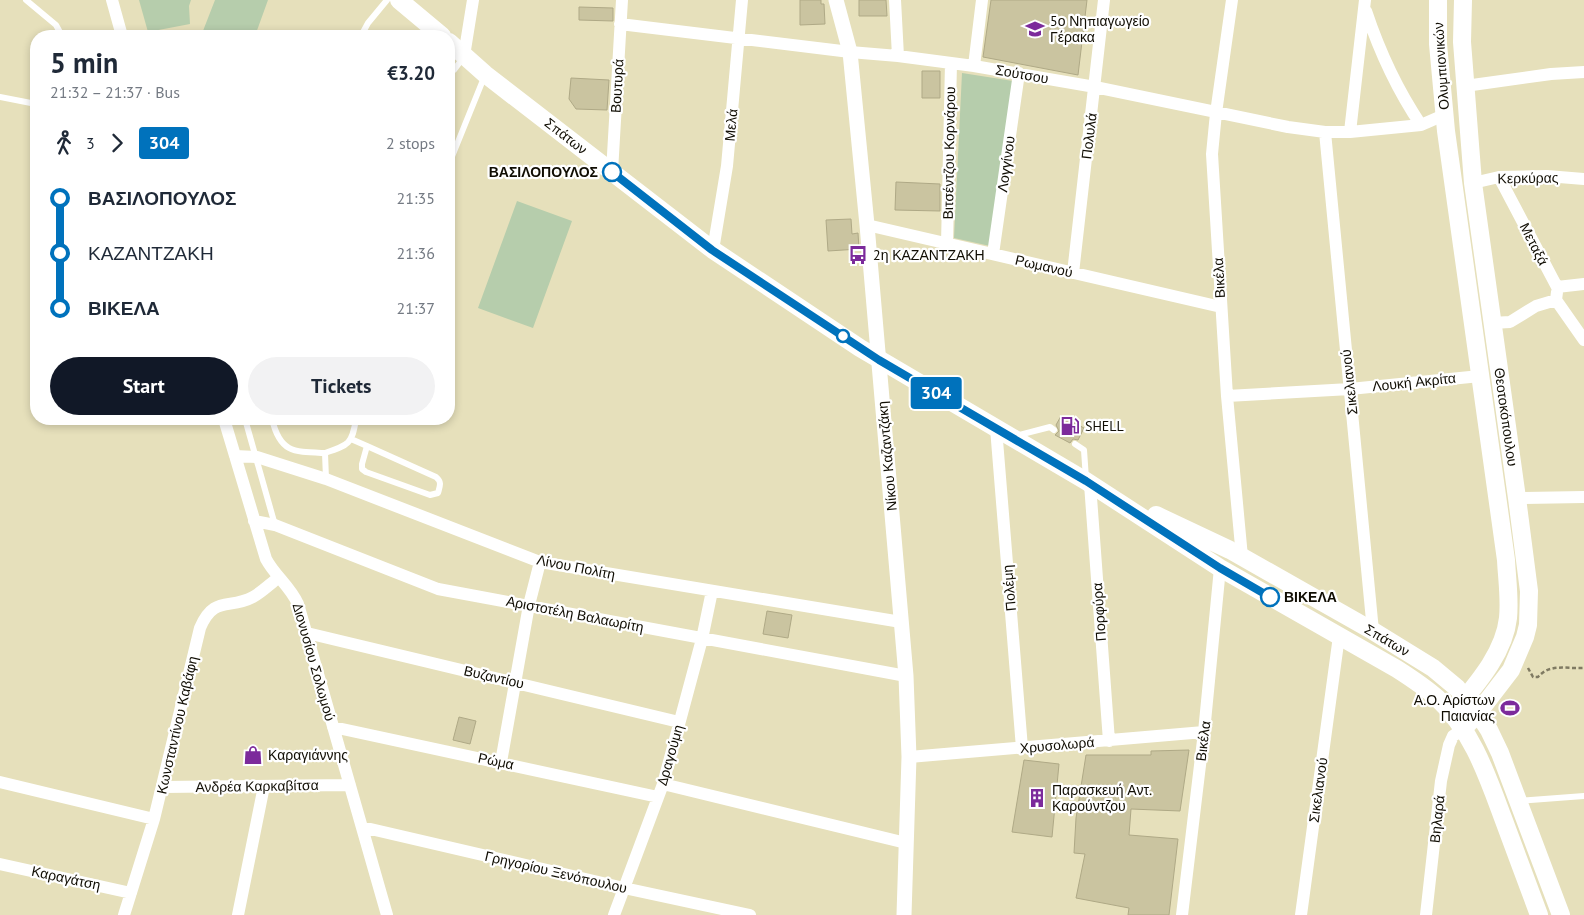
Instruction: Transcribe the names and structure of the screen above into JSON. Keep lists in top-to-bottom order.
{
  "streets": {
    "main road": ["Ολυμπιονικών", "Σπάτων", "Θεοτοκόπουλου"],
    "street": [
      "Σούτσου",
      "Βουτυρά",
      "Μελά",
      "Πολυλά",
      "Βιτσέντζου Κορνάρου",
      "Λογγίνου",
      "Κερκύρας",
      "Μεταξά",
      "Ρωμανού",
      "Βικέλα",
      "Σικελιανού",
      "Λουκή Ακρίτα",
      "Νίκου Καζαντζάκη",
      "Λίνου Πολίτη",
      "Πολέμη",
      "Πορφύρα",
      "Αριστοτέλη Βαλαωρίτη",
      "Διονυσίου Σολωμού",
      "Βυζαντίου",
      "Κωνσταντίνου Καβάφη",
      "Χρυσολωρά",
      "Δραγούμη",
      "Ρώμα",
      "Ανδρέα Καρκαβίτσα",
      "Βηλαρά",
      "Γρηγορίου Ξενόπουλου",
      "Καραγάτση"
    ]
  },
  "crossings": [
    ["Ολυμπιονικών", "Σούτσου"],
    ["Ολυμπιονικών", "Θεοτοκόπουλου"],
    ["Σούτσου", "Βουτυρά"],
    ["Σούτσου", "Μελά"],
    ["Σούτσου", "Πολυλά"],
    ["Σούτσου", "Βιτσέντζου Κορνάρου"],
    ["Σούτσου", "Λογγίνου"],
    ["Σούτσου", "Βικέλα"],
    ["Σούτσου", "Σικελιανού"],
    ["Σούτσου", "Θεοτοκόπουλου"],
    ["Σούτσου", "Νίκου Καζαντζάκη"],
    ["Βουτυρά", "Σπάτων"],
    ["Μελά", "Σπάτων"],
    ["Σπάτων", "Βικέλα"],
    ["Σπάτων", "Σικελιανού"],
    ["Σπάτων", "Θεοτοκόπουλου"],
    ["Σπάτων", "Νίκου Καζαντζάκη"],
    ["Σπάτων", "Πολέμη"],
    ["Σπάτων", "Πορφύρα"],
    ["Σπάτων", "Βηλαρά"],
    ["Πολυλά", "Ρωμανού"],
    ["Βιτσέντζου Κορνάρου", "Ρωμανού"],
    ["Λογγίνου", "Ρωμανού"],
    ["Κερκύρας", "Μεταξά"],
    ["Κερκύρας", "Θεοτοκόπουλου"],
    ["Ρωμανού", "Βικέλα"],
    ["Ρωμανού", "Νίκου Καζαντζάκη"],
    ["Βικέλα", "Λουκή Ακρίτα"],
    ["Βικέλα", "Χρυσολωρά"],
    ["Σικελιανού", "Λουκή Ακρίτα"],
    ["Λουκή Ακρίτα", "Θεοτοκόπουλου"],
    ["Θεοτοκόπουλου", "Βηλαρά"],
    ["Νίκου Καζαντζάκη", "Λίνου Πολίτη"],
    ["Νίκου Καζαντζάκη", "Αριστοτέλη Βαλαωρίτη"],
    ["Νίκου Καζαντζάκη", "Χρυσολωρά"],
    ["Λίνου Πολίτη", "Διονυσίου Σολωμού"],
    ["Λίνου Πολίτη", "Δραγούμη"],
    ["Πολέμη", "Χρυσολωρά"],
    ["Πορφύρα", "Χρυσολωρά"],
    ["Αριστοτέλη Βαλαωρίτη", "Διονυσίου Σολωμού"],
    ["Αριστοτέλη Βαλαωρίτη", "Δραγούμη"],
    ["Διονυσίου Σολωμού", "Βυζαντίου"],
    ["Διονυσίου Σολωμού", "Κωνσταντίνου Καβάφη"],
    ["Διονυσίου Σολωμού", "Ρώμα"],
    ["Διονυσίου Σολωμού", "Ανδρέα Καρκαβίτσα"],
    ["Διονυσίου Σολωμού", "Γρηγορίου Ξενόπουλου"],
    ["Βυζαντίου", "Δραγούμη"],
    ["Κωνσταντίνου Καβάφη", "Ανδρέα Καρκαβίτσα"],
    ["Κωνσταντίνου Καβάφη", "Καραγάτση"],
    ["Δραγούμη", "Ρώμα"],
    ["Δραγούμη", "Γρηγορίου Ξενόπουλου"]
  ],
  "places": {
    "school or university": ["5ο Νηπιαγωγείο Γέρακα"],
    "other": ["ΒΑΣΙΛΟΠΟΥΛΟΣ", "ΒΙΚΕΛΑ"],
    "bus stop": ["2η ΚΑΖΑΝΤΖΑΚΗ"],
    "fuel station": ["SHELL"],
    "sports": ["Α.Ο. Αρίστων Παιανίας"],
    "shop": ["Καραγιάννης"],
    "building": ["Παρασκευή Αντ. Καρούντζου"]
  },
  "lines": ["bus line 304"],
  "page": {
    "on_map": "304",
    "heading": ["5 min", "21:32 – 21:37 · Bus", "€3.20"],
    "legs": ["3", "304", "2 stops"],
    "list": [
      {
        "name": "ΒΑΣΙΛΟΠΟΥΛΟΣ",
        "value": "21:35"
      },
      {
        "name": "ΚΑΖΑΝΤΖΑΚΗ",
        "value": "21:36"
      },
      {
        "name": "ΒΙΚΕΛΑ",
        "value": "21:37"
      }
    ],
    "buttons": ["Start", "Tickets"]
  }
}
